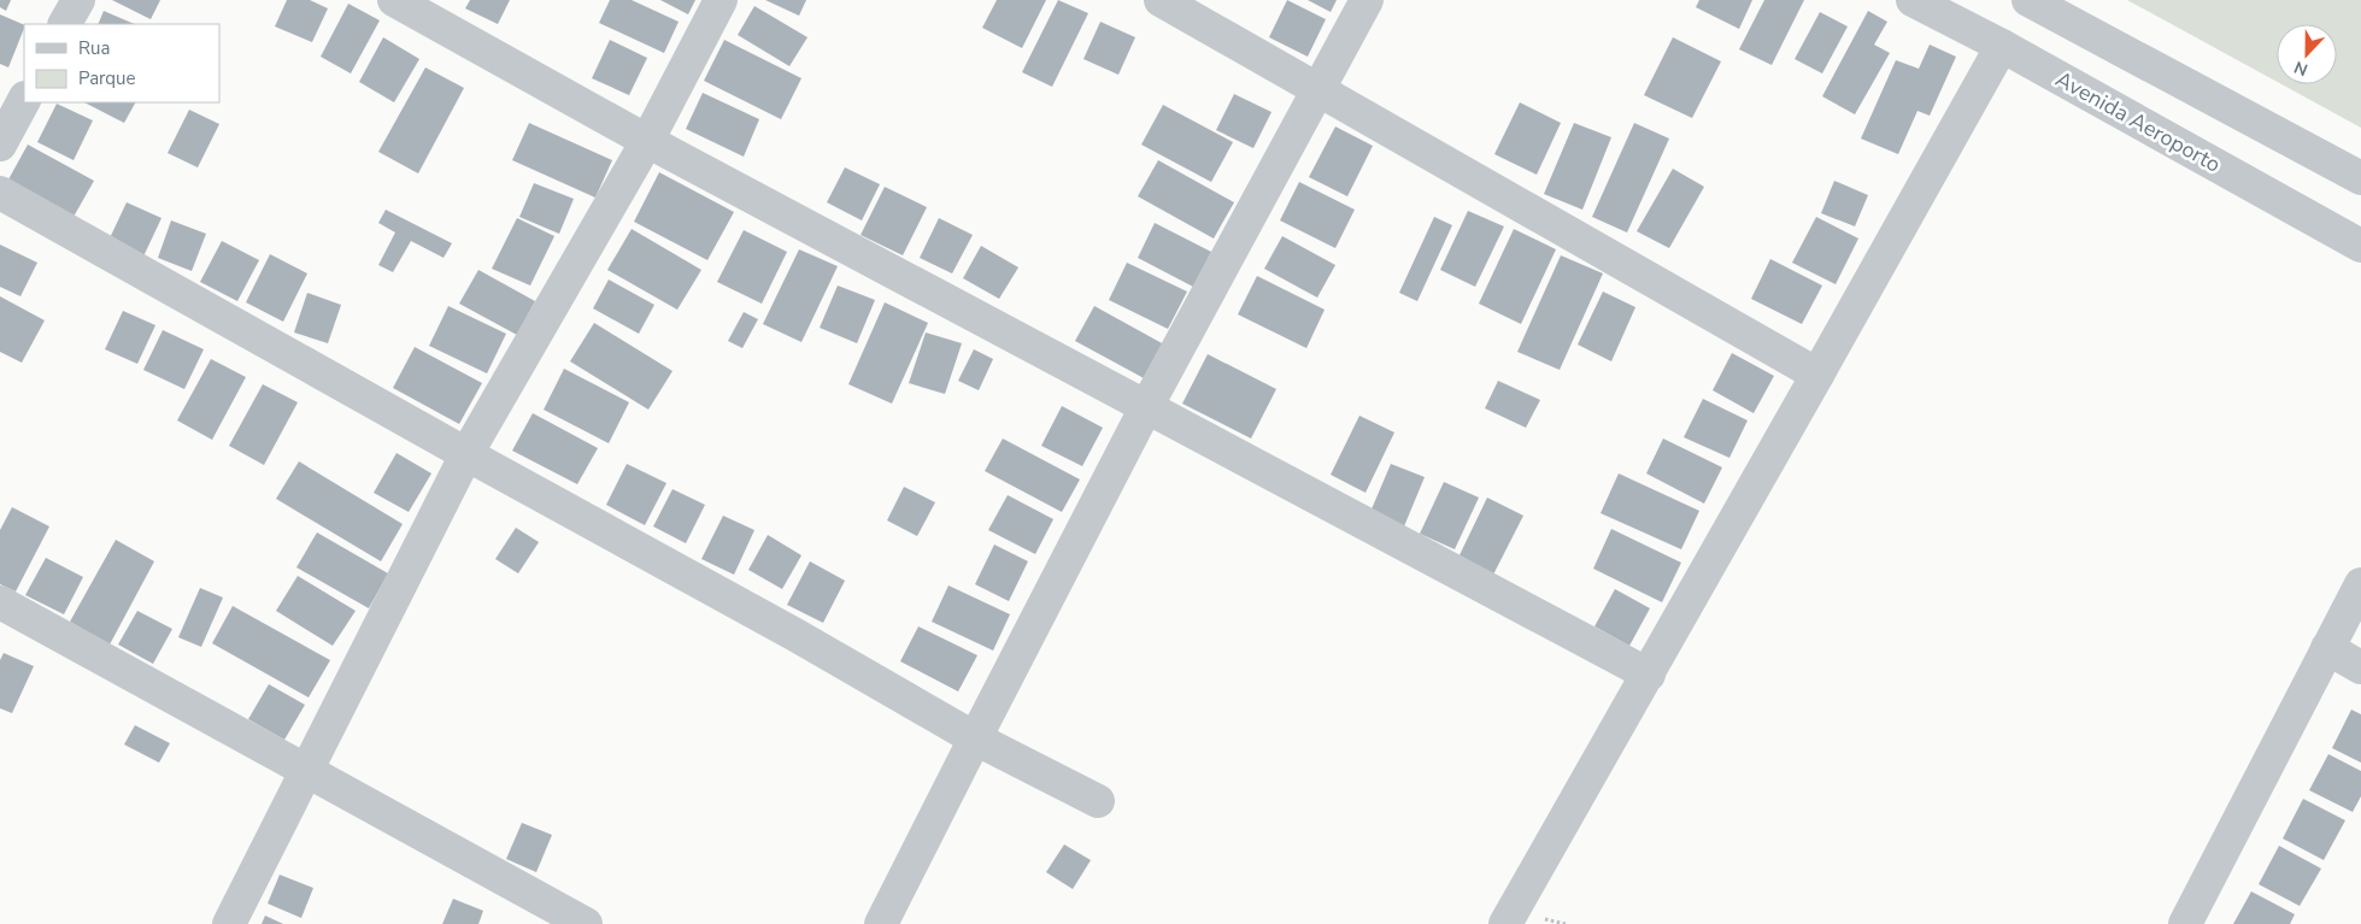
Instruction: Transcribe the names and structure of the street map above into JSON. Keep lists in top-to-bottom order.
{
  "streets": {
    "street": ["Avenida Aeroporto"]
  },
  "legend": ["Rua", "Parque"],
  "north": "bottom"
}
